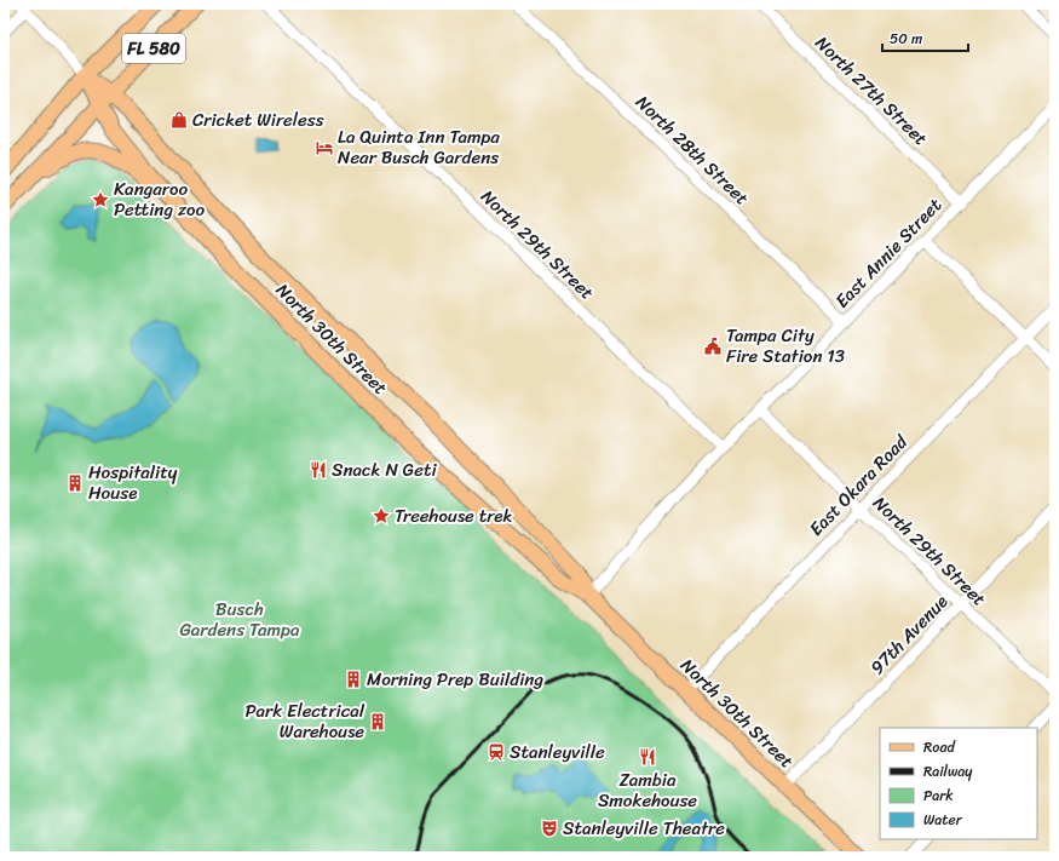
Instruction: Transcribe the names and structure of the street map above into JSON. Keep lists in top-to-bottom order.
{
  "streets": {
    "main road": ["FL 580", "North 30th Street"],
    "street": [
      "North 27th Street",
      "North 28th Street",
      "North 29th Street",
      "East Annie Street",
      "East Okara Road",
      "97th Avenue"
    ]
  },
  "crossings": [
    ["FL 580", "North 30th Street"],
    ["North 27th Street", "East Annie Street"],
    ["North 28th Street", "East Annie Street"],
    ["North 29th Street", "East Annie Street"],
    ["North 29th Street", "East Okara Road"],
    ["North 29th Street", "97th Avenue"],
    ["East Annie Street", "North 30th Street"],
    ["North 30th Street", "East Okara Road"],
    ["North 30th Street", "97th Avenue"]
  ],
  "parks": ["Busch Gardens Tampa"],
  "places": {
    "shop": ["Cricket Wireless"],
    "hotel": ["La Quinta Inn Tampa Near Busch Gardens"],
    "place": ["Kangaroo Petting zoo", "Treehouse trek"],
    "public building": ["Tampa City Fire Station 13"],
    "restaurant": ["Snack N Geti", "Zambia Smokehouse"],
    "building": ["Hospitality House", "Morning Prep Building", "Park Electrical Warehouse"],
    "station": ["Stanleyville"],
    "theatre": ["Stanleyville Theatre"]
  },
  "legend": [
    "Road",
    "Railway",
    "Park",
    "Water"
  ],
  "scale_bar": "50 m"
}
